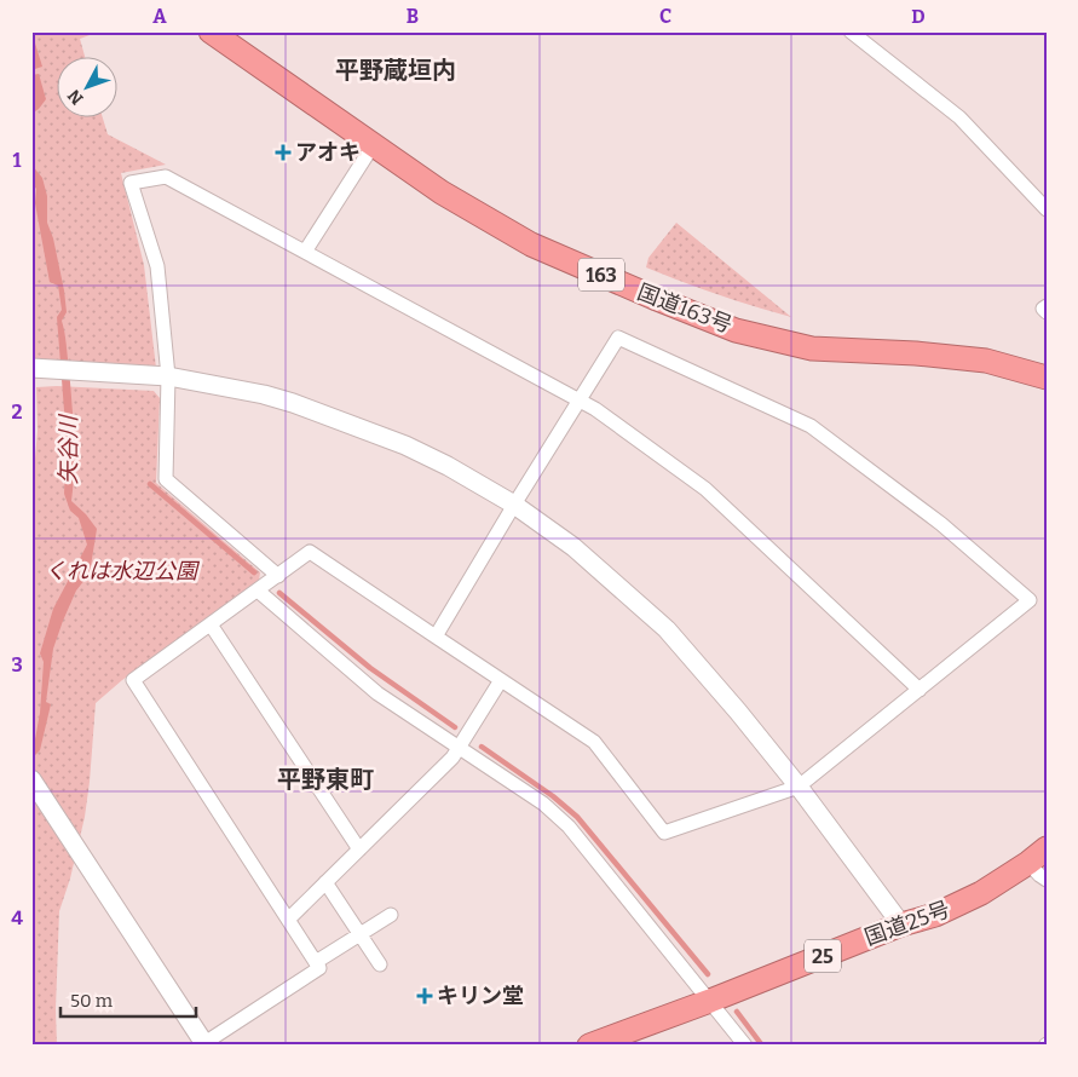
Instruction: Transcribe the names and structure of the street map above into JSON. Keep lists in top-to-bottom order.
{
  "streets": {
    "highway": [
      "163",
      "国道163号",
      "国道25号",
      "25"
    ]
  },
  "districts": ["平野蔵垣内", "平野東町"],
  "water": ["矢谷川"],
  "parks": ["くれは水辺公園"],
  "places": {
    "health": ["アオキ", "キリン堂"]
  },
  "scale_bar": "50 m",
  "north": "bottom left",
  "grid": {
    "columns": [
      "A",
      "B",
      "C",
      "D"
    ],
    "rows": [
      "1",
      "2",
      "3",
      "4"
    ]
  }
}
